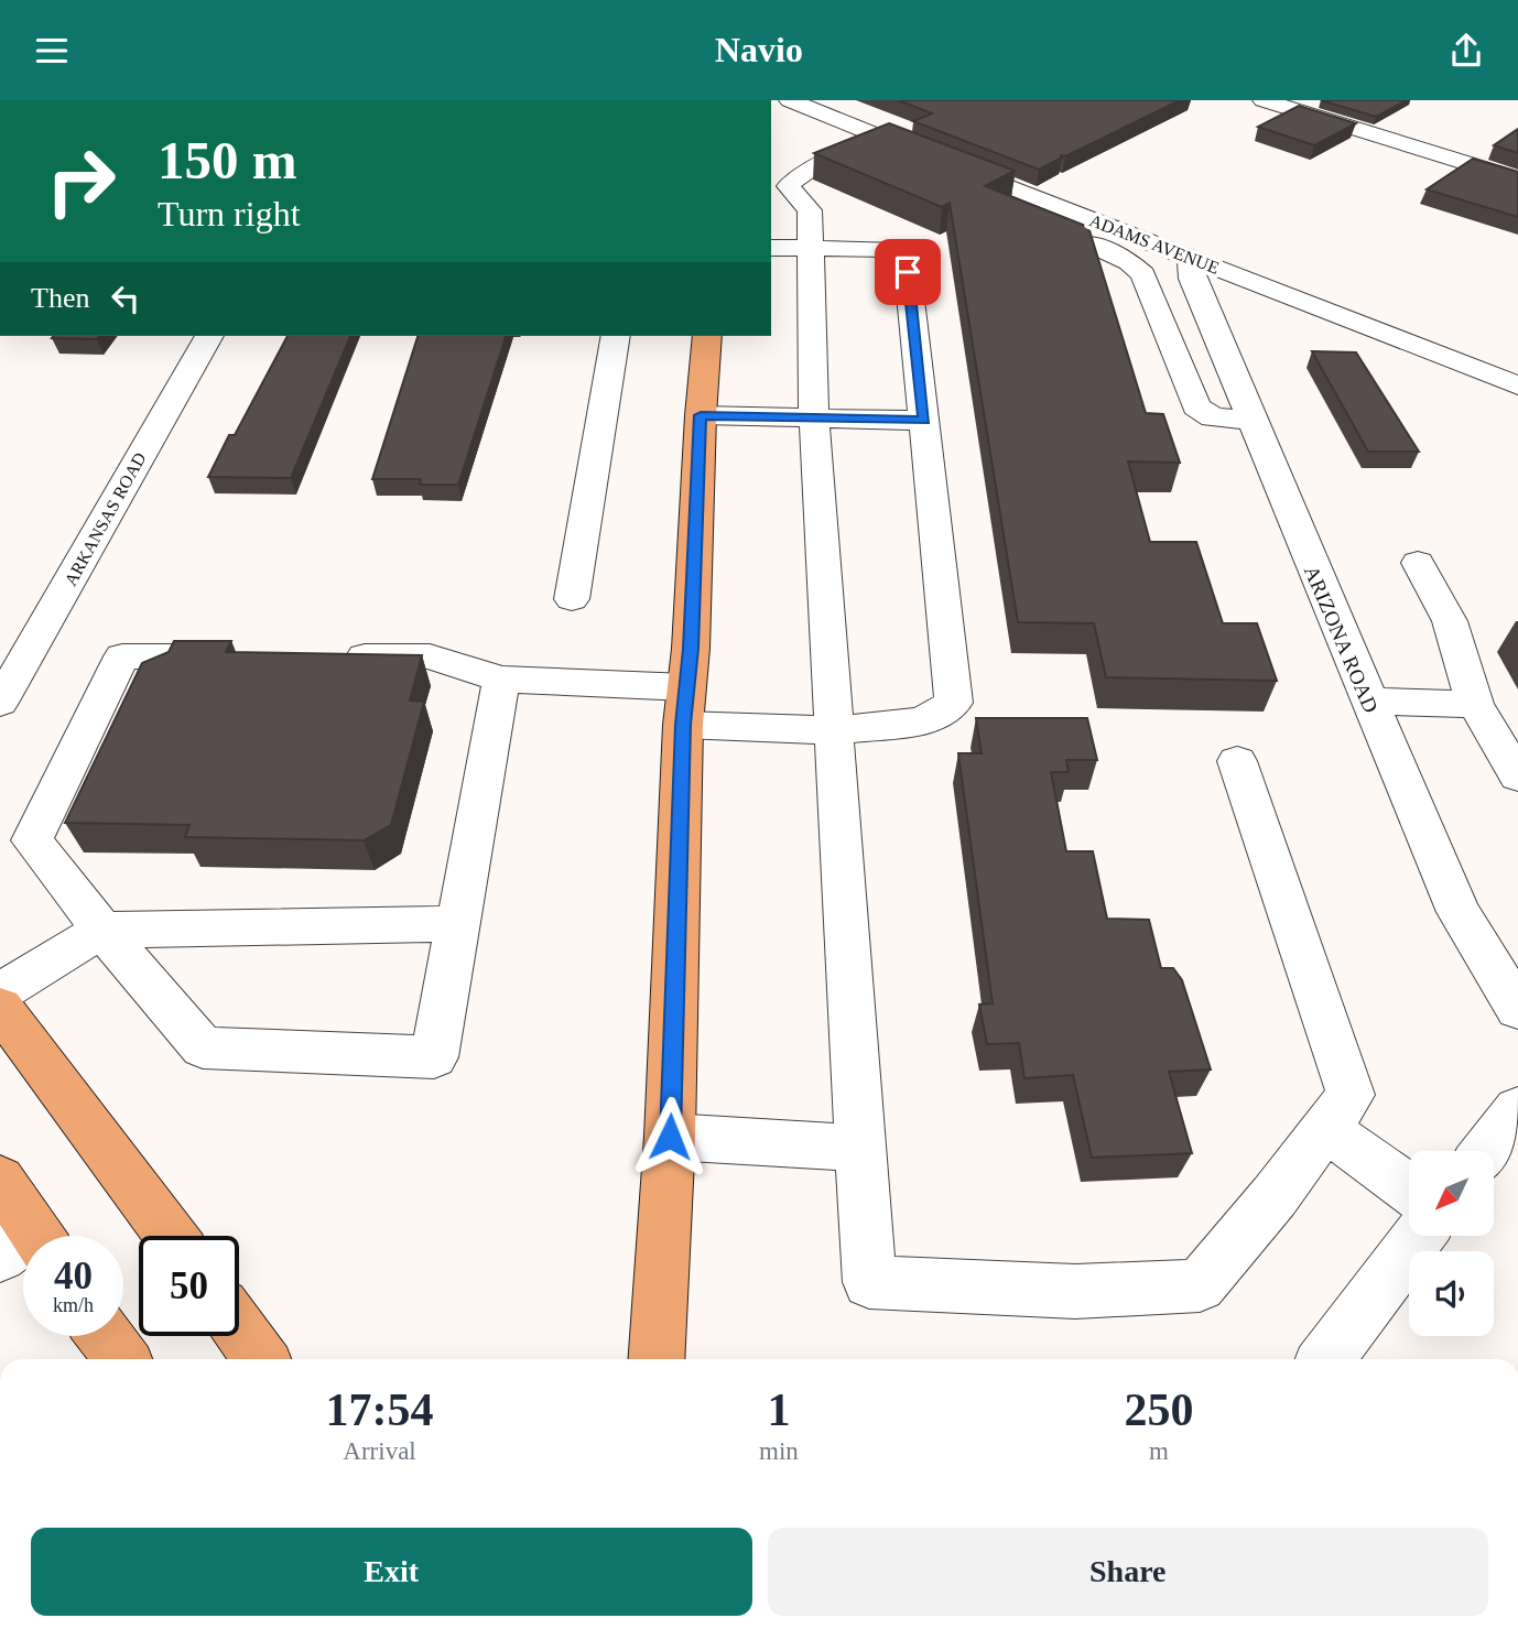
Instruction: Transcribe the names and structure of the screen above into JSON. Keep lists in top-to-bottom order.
{
  "streets": {
    "street": ["ADAMS AVENUE", "ARKANSAS ROAD", "ARIZONA ROAD"]
  },
  "crossings": [
    ["ADAMS AVENUE", "ARIZONA ROAD"]
  ],
  "north": "bottom left",
  "page": {
    "header": "Navio",
    "turn": ["150 m", "Turn right"],
    "then": "Then",
    "speed": "40 km/h",
    "limit": "50",
    "eta": [
      "17:54",
      "Arrival",
      "1",
      "min",
      "250",
      "m"
    ],
    "buttons": ["Exit", "Share"]
  }
}
